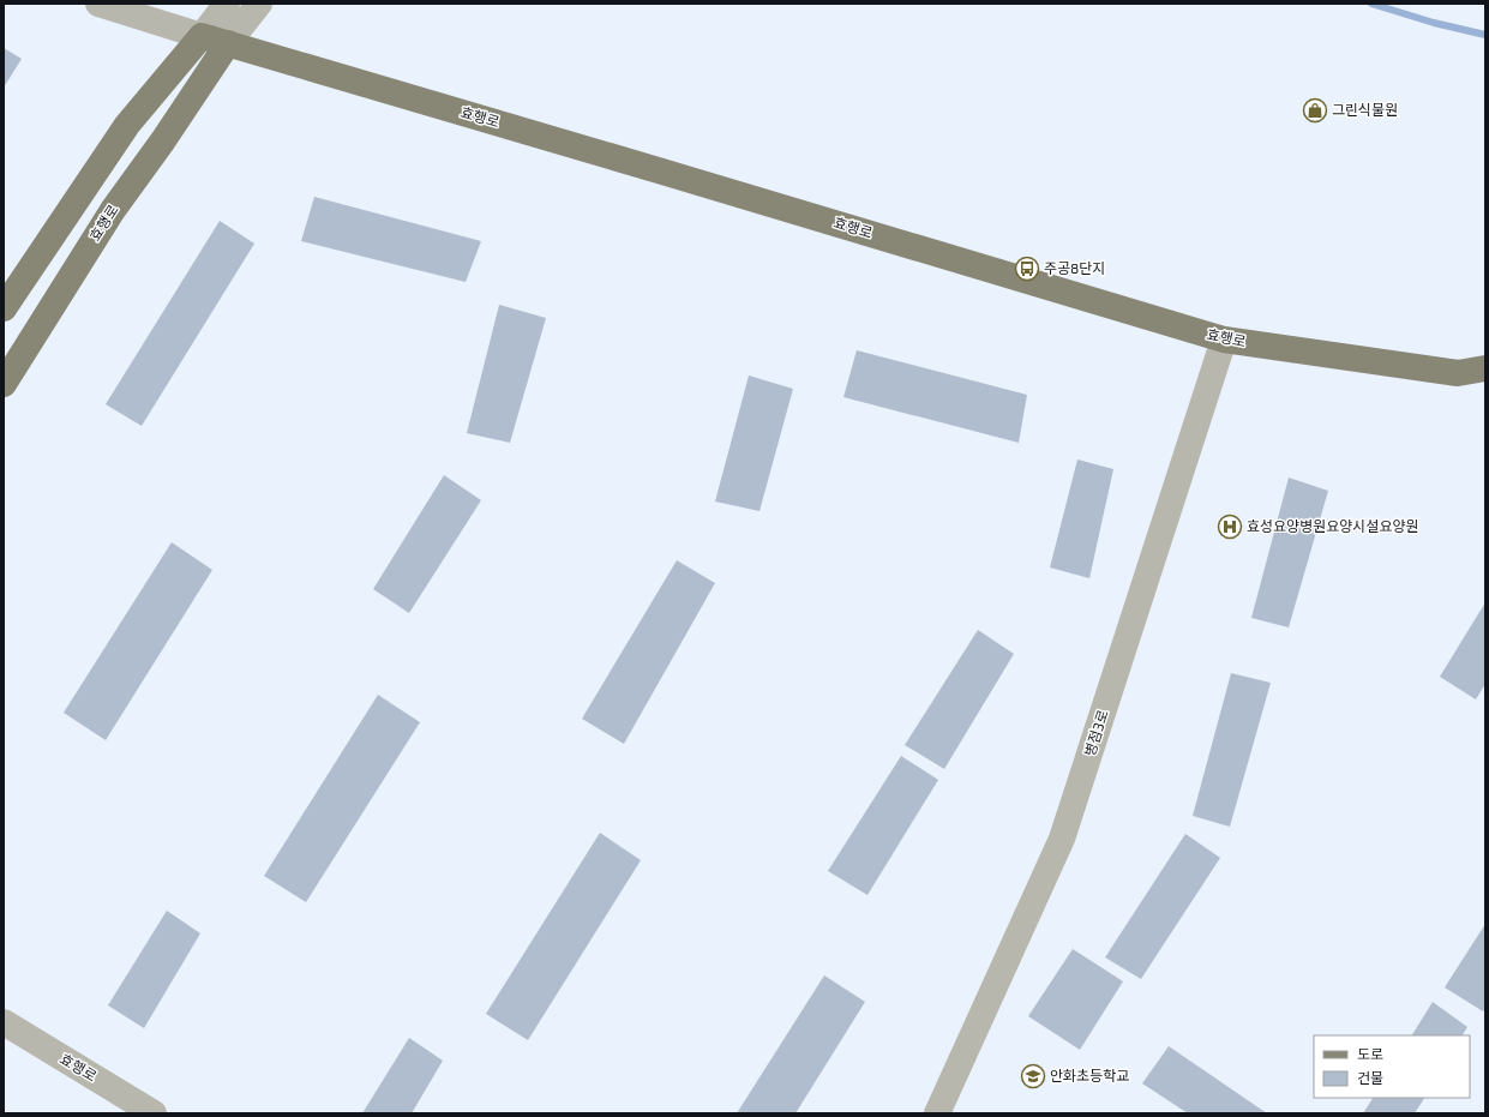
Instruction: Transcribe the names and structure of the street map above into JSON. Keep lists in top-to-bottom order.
{
  "streets": {
    "main road": ["효행로"],
    "street": ["병점3로"]
  },
  "crossings": [
    ["효행로", "병점3로"]
  ],
  "places": {
    "shop": ["그린식물원"],
    "bus stop": ["주공8단지"],
    "hospital": ["효성요양병원요양시설요양원"],
    "school or university": ["안화초등학교"]
  },
  "legend": ["도로", "건물"]
}
